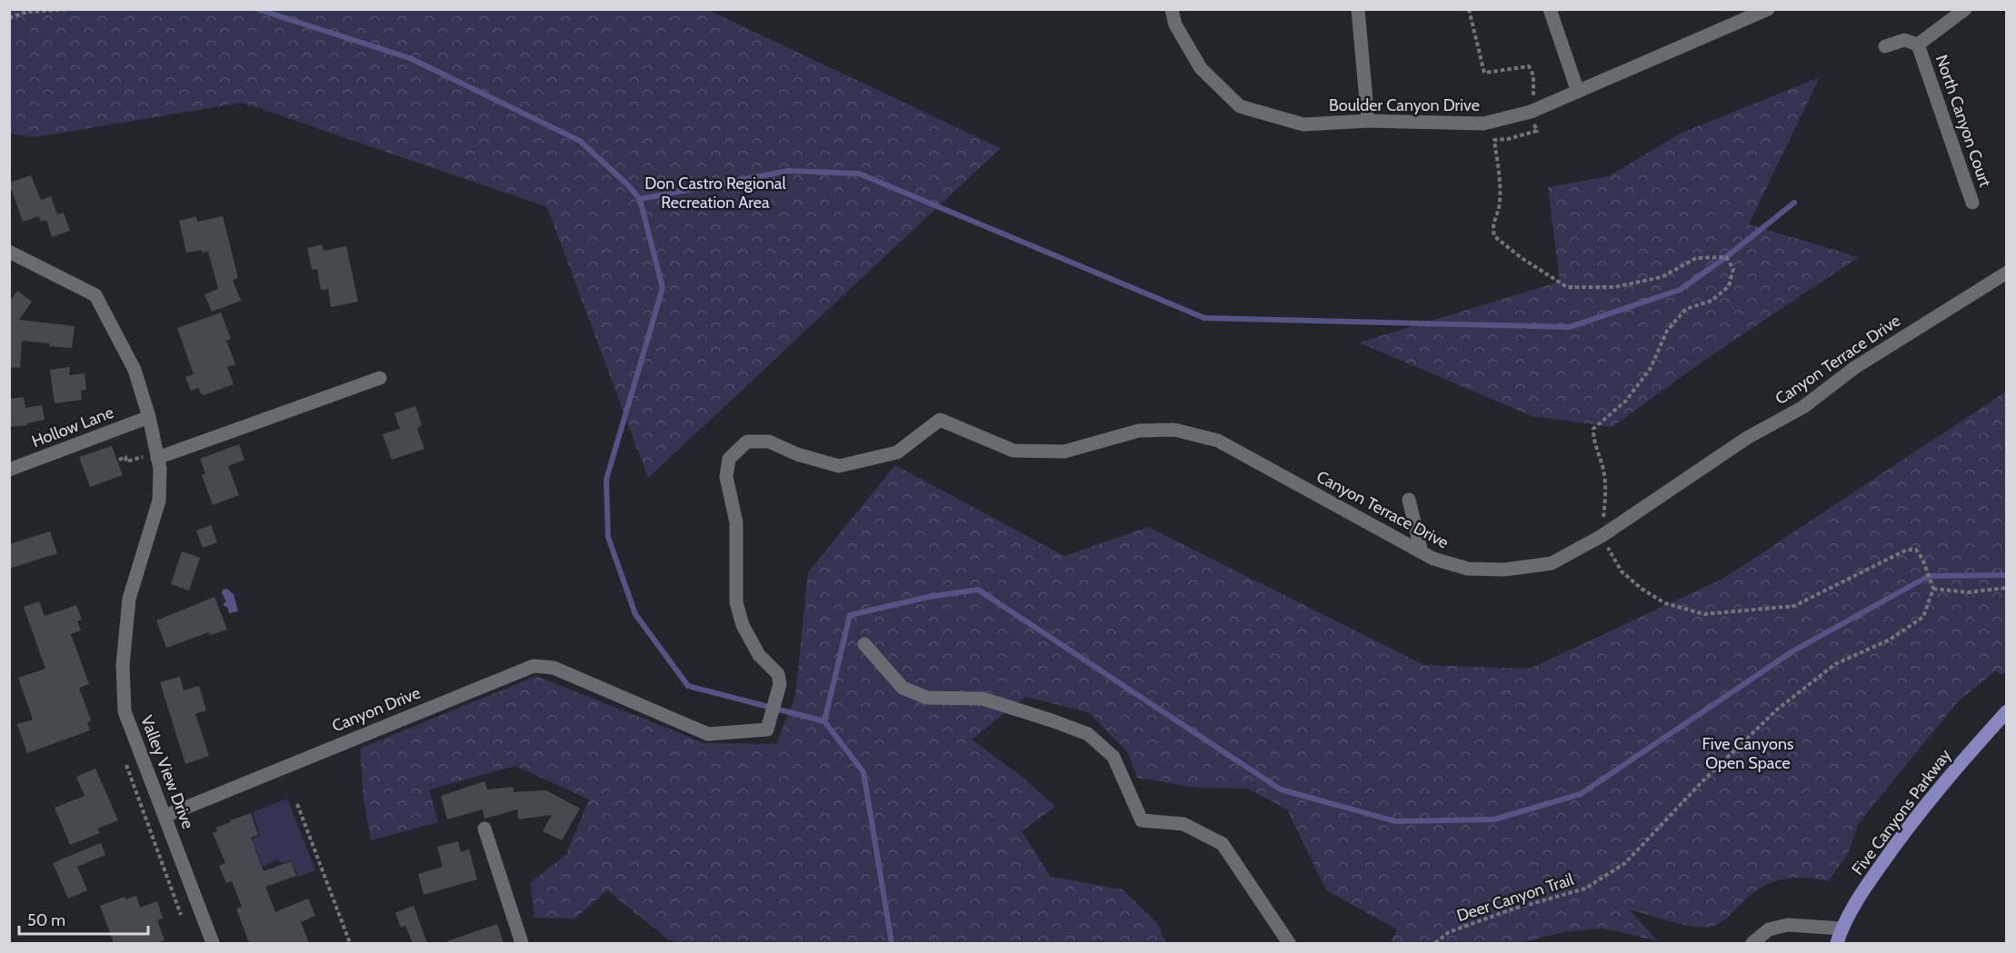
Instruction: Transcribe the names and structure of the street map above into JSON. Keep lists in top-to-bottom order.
{
  "streets": {
    "main road": ["Five Canyons Parkway"],
    "street": [
      "Boulder Canyon Drive",
      "North Canyon Court",
      "Canyon Terrace Drive",
      "Hollow Lane",
      "Canyon Drive",
      "Valley View Drive"
    ],
    "path": ["Deer Canyon Trail"]
  },
  "crossings": [
    ["Canyon Terrace Drive", "Canyon Drive"],
    ["Hollow Lane", "Valley View Drive"],
    ["Canyon Drive", "Valley View Drive"]
  ],
  "parks": ["Don Castro Regional Recreation Area", "Five Canyons Open Space"],
  "scale_bar": "50 m"
}
